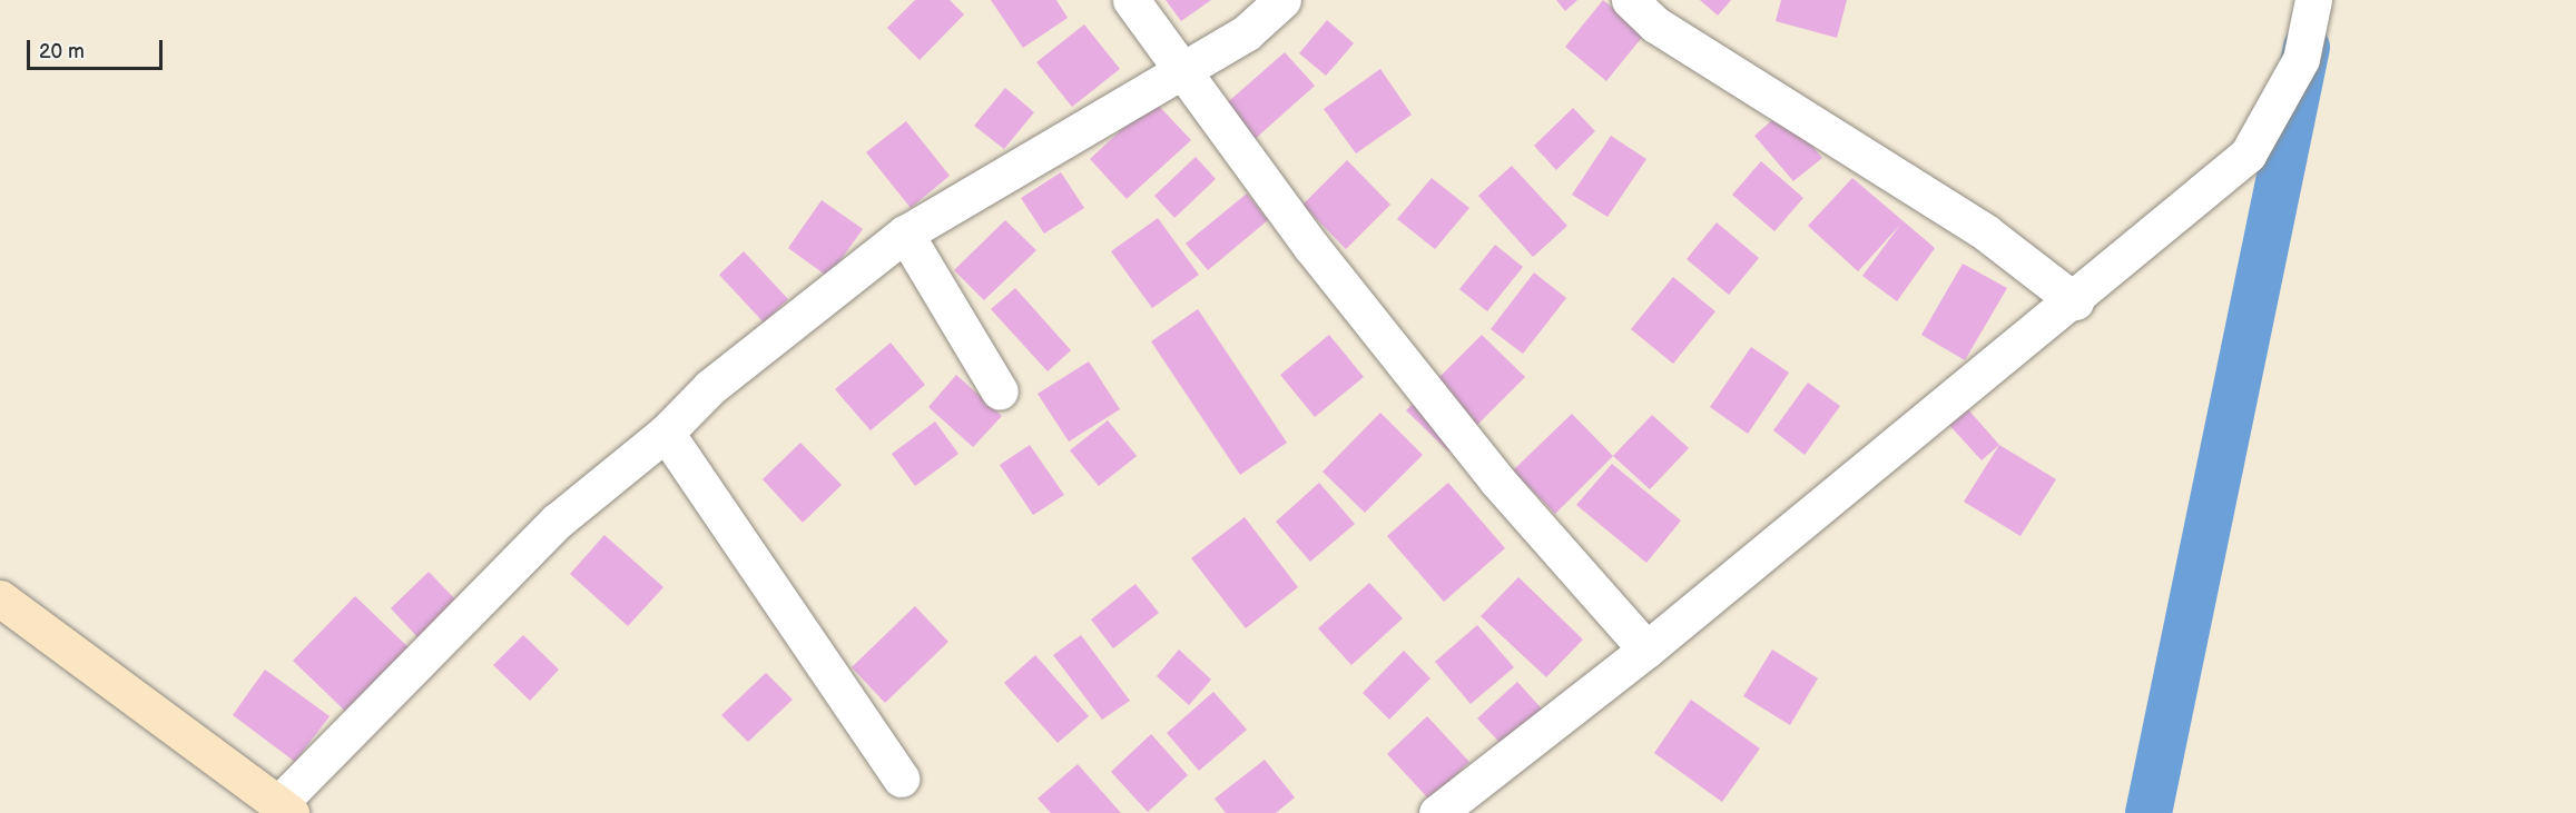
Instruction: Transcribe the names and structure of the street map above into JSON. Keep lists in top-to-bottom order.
{
  "scale_bar": "20 m"
}
